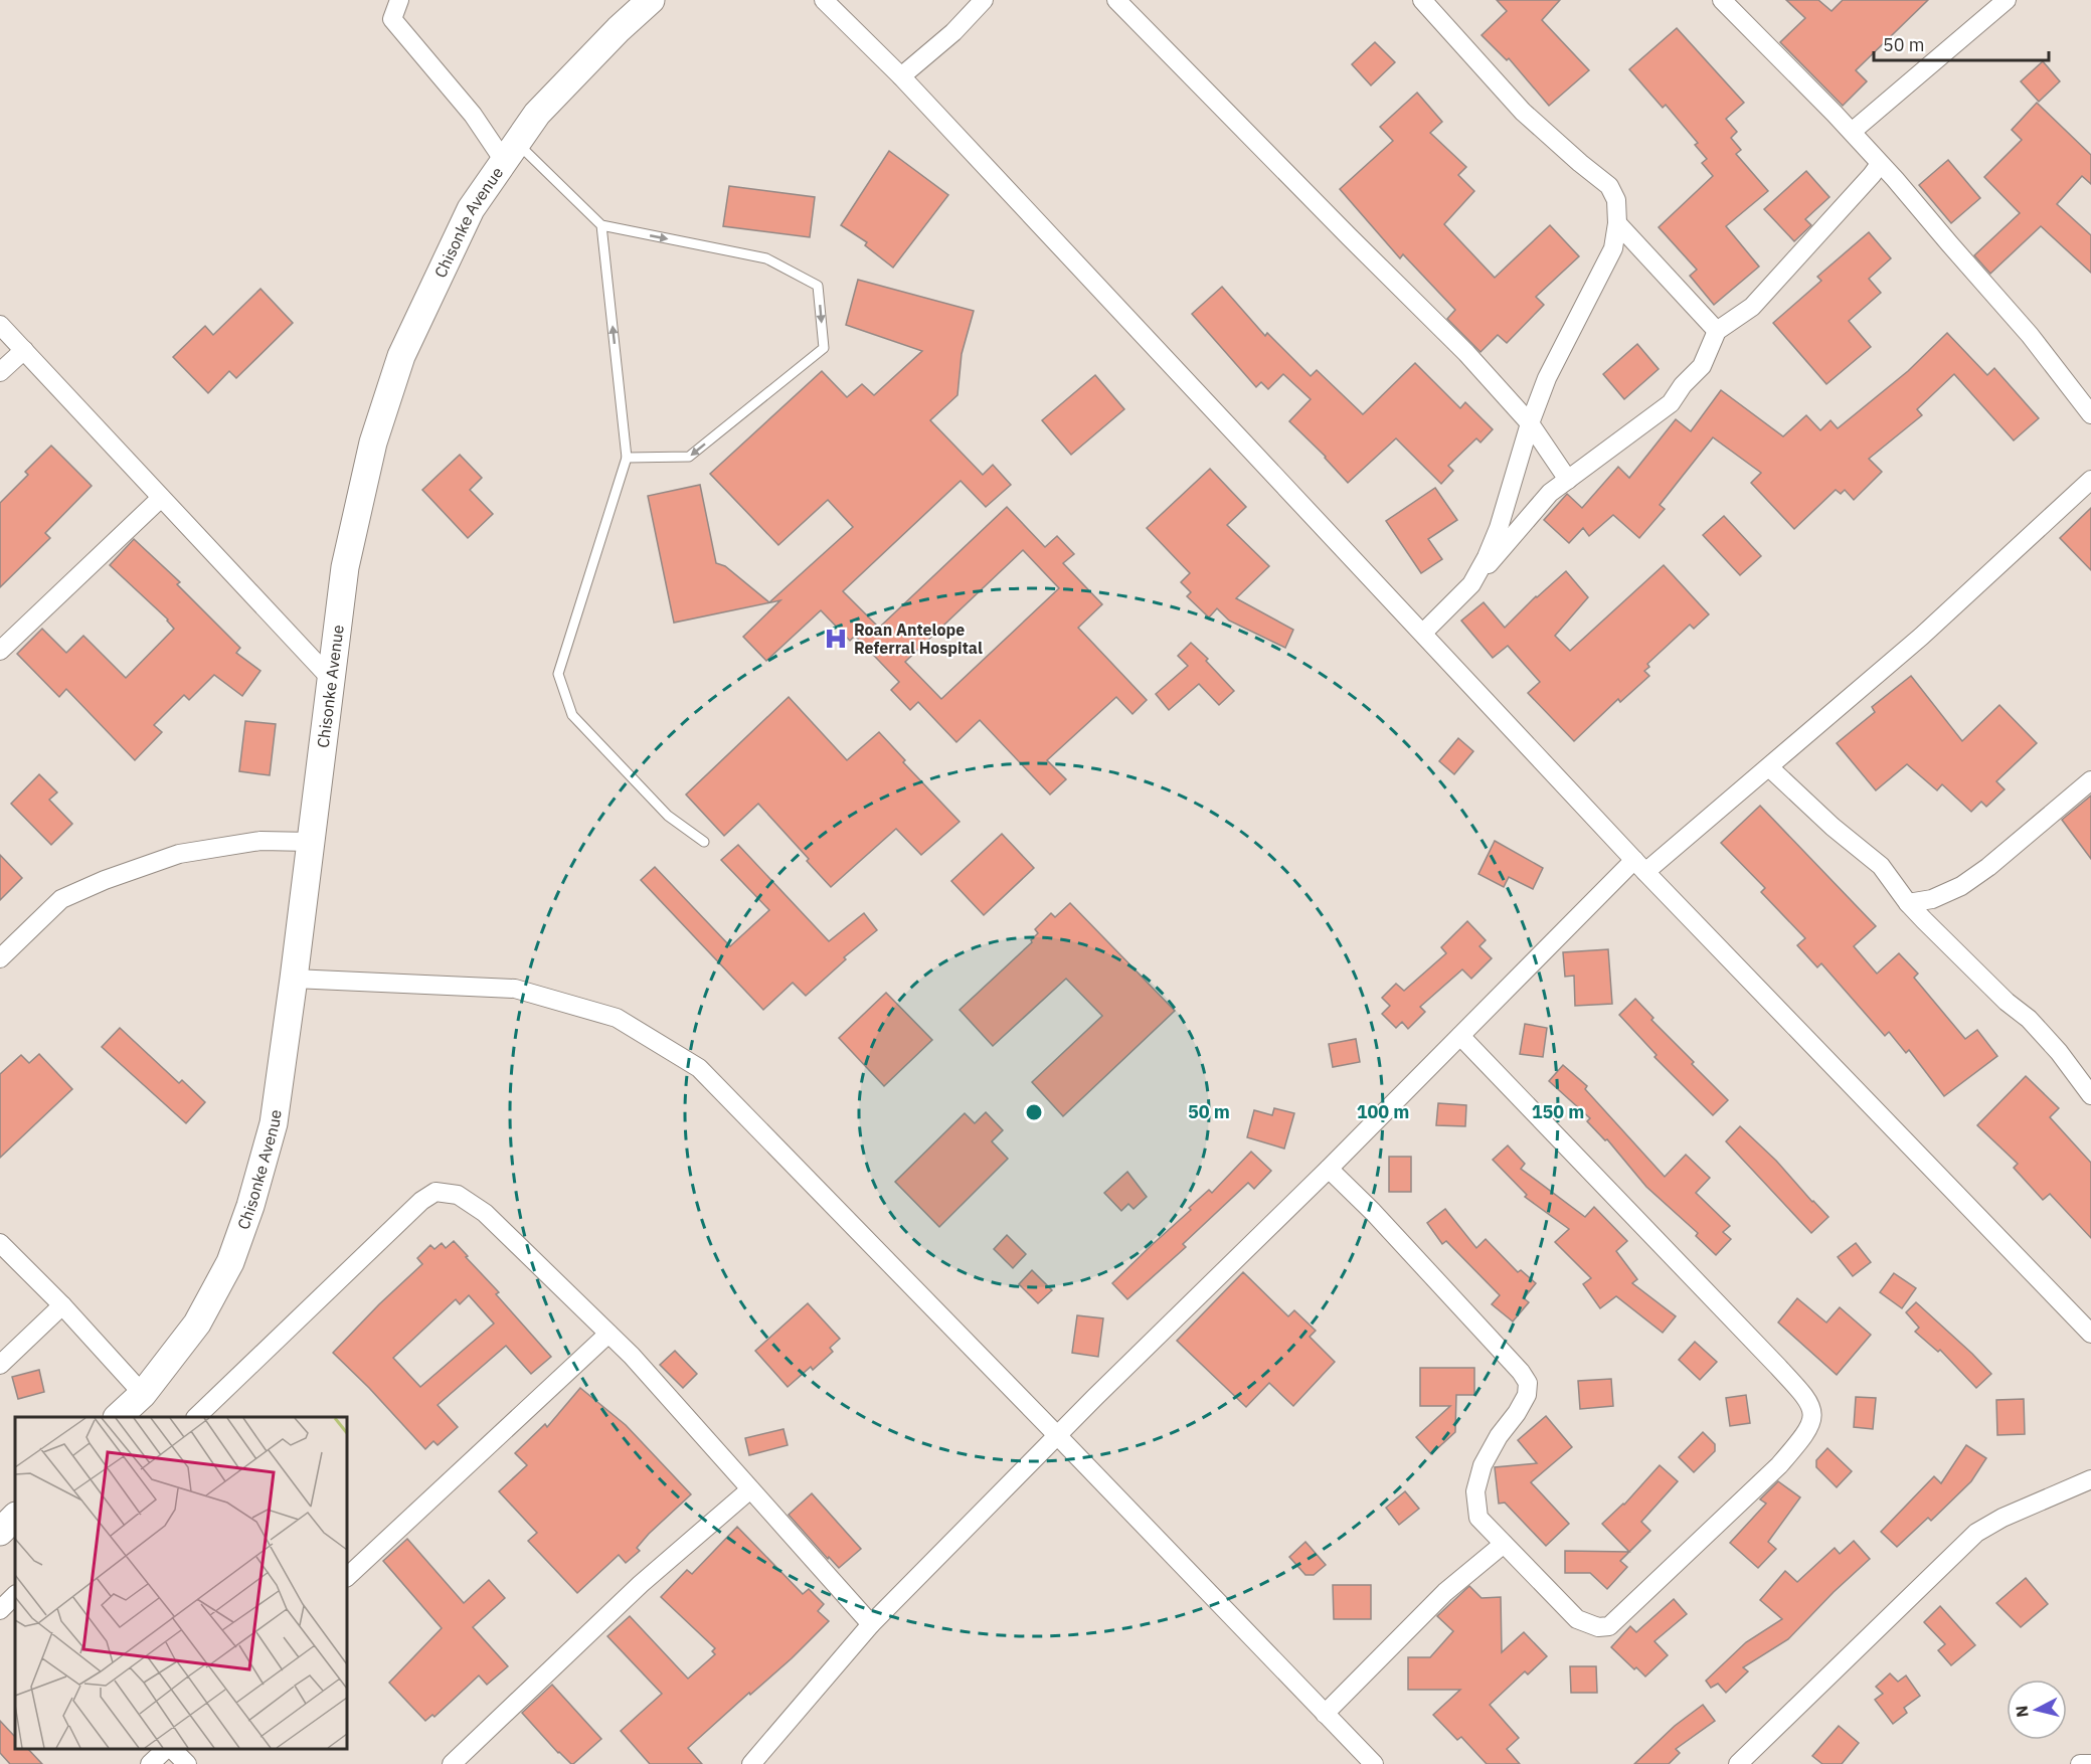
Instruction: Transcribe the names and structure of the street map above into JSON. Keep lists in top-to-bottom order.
{
  "streets": {
    "street": ["Chisonke Avenue"]
  },
  "places": {
    "hospital": ["Roan Antelope Referral Hospital"]
  },
  "scale_bar": "50 m",
  "north": "left",
  "rings": ["50 m", "100 m", "150 m"]
}
